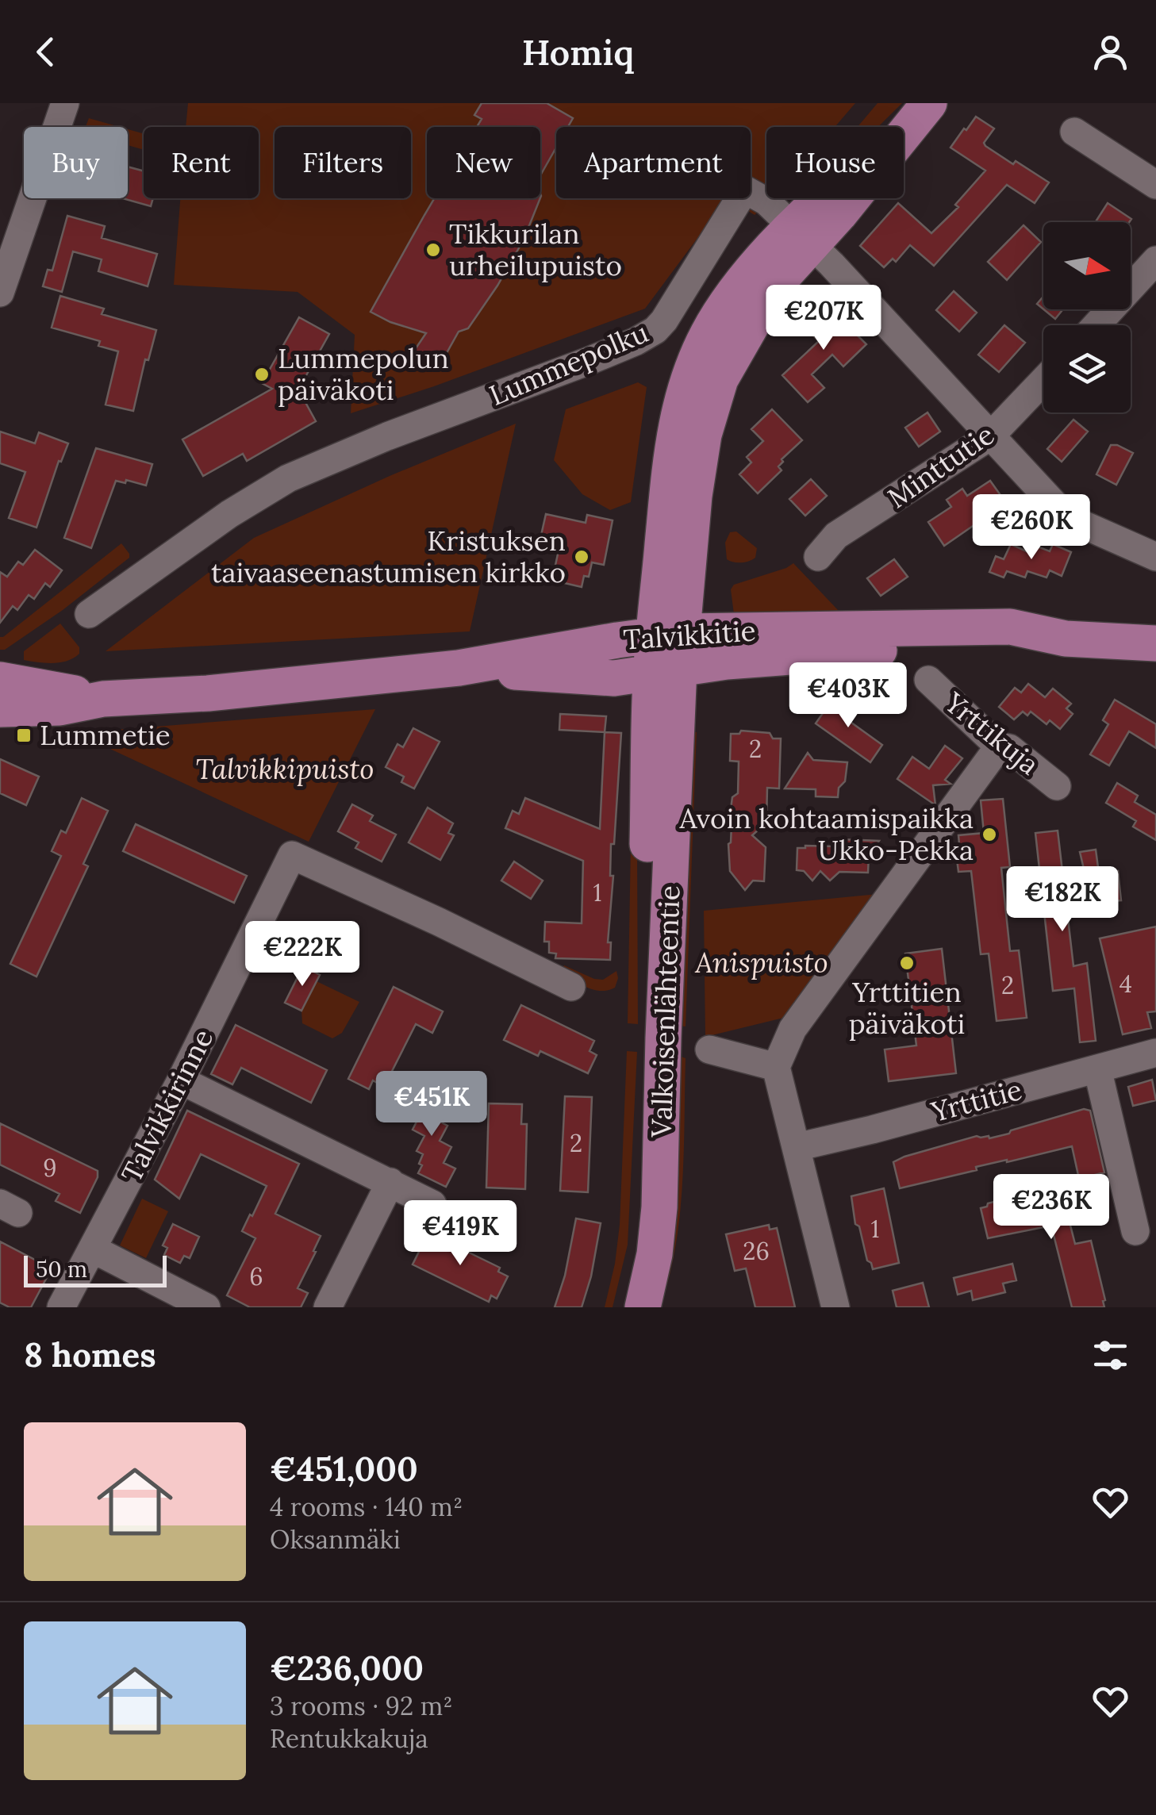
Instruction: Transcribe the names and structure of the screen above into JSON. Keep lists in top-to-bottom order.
{
  "streets": {
    "main road": ["Talvikkitie", "Valkoisenlähteentie"],
    "street": [
      "Lummepolku",
      "Minttutie",
      "Yrttikuja",
      "Yrttitie",
      "Talvikkirinne"
    ]
  },
  "crossings": [
    ["Talvikkitie", "Valkoisenlähteentie"]
  ],
  "parks": ["Talvikkipuisto", "Anispuisto"],
  "places": {
    "other": [
      "Tikkurilan urheilupuisto",
      "Lummepolun päiväkoti",
      "Kristuksen taivaaseenastumisen kirkko",
      "Avoin kohtaamispaikka Ukko-Pekka",
      "Yrttitien päiväkoti"
    ],
    "transit": ["Lummetie"]
  },
  "house_numbers": [
    "2",
    "1",
    "4",
    "2",
    "2",
    "9",
    "1",
    "26",
    "6"
  ],
  "scale_bar": "50 m",
  "north": "right",
  "page": {
    "header": "Homiq",
    "chip": [
      "Buy",
      "Rent",
      "Filters",
      "New",
      "Apartment",
      "House"
    ],
    "price": [
      "€207K",
      "€260K",
      "€403K",
      "€182K",
      "€222K",
      "€451K",
      "€236K",
      "€419K"
    ],
    "scale": "50 m",
    "heading": "8 homes",
    "list": [
      {
        "name": "€451,000",
        "note": "4 rooms · 140 m² · Oksanmäki"
      },
      {
        "name": "€236,000",
        "note": "3 rooms · 92 m² · Rentukkakuja"
      }
    ]
  }
}
